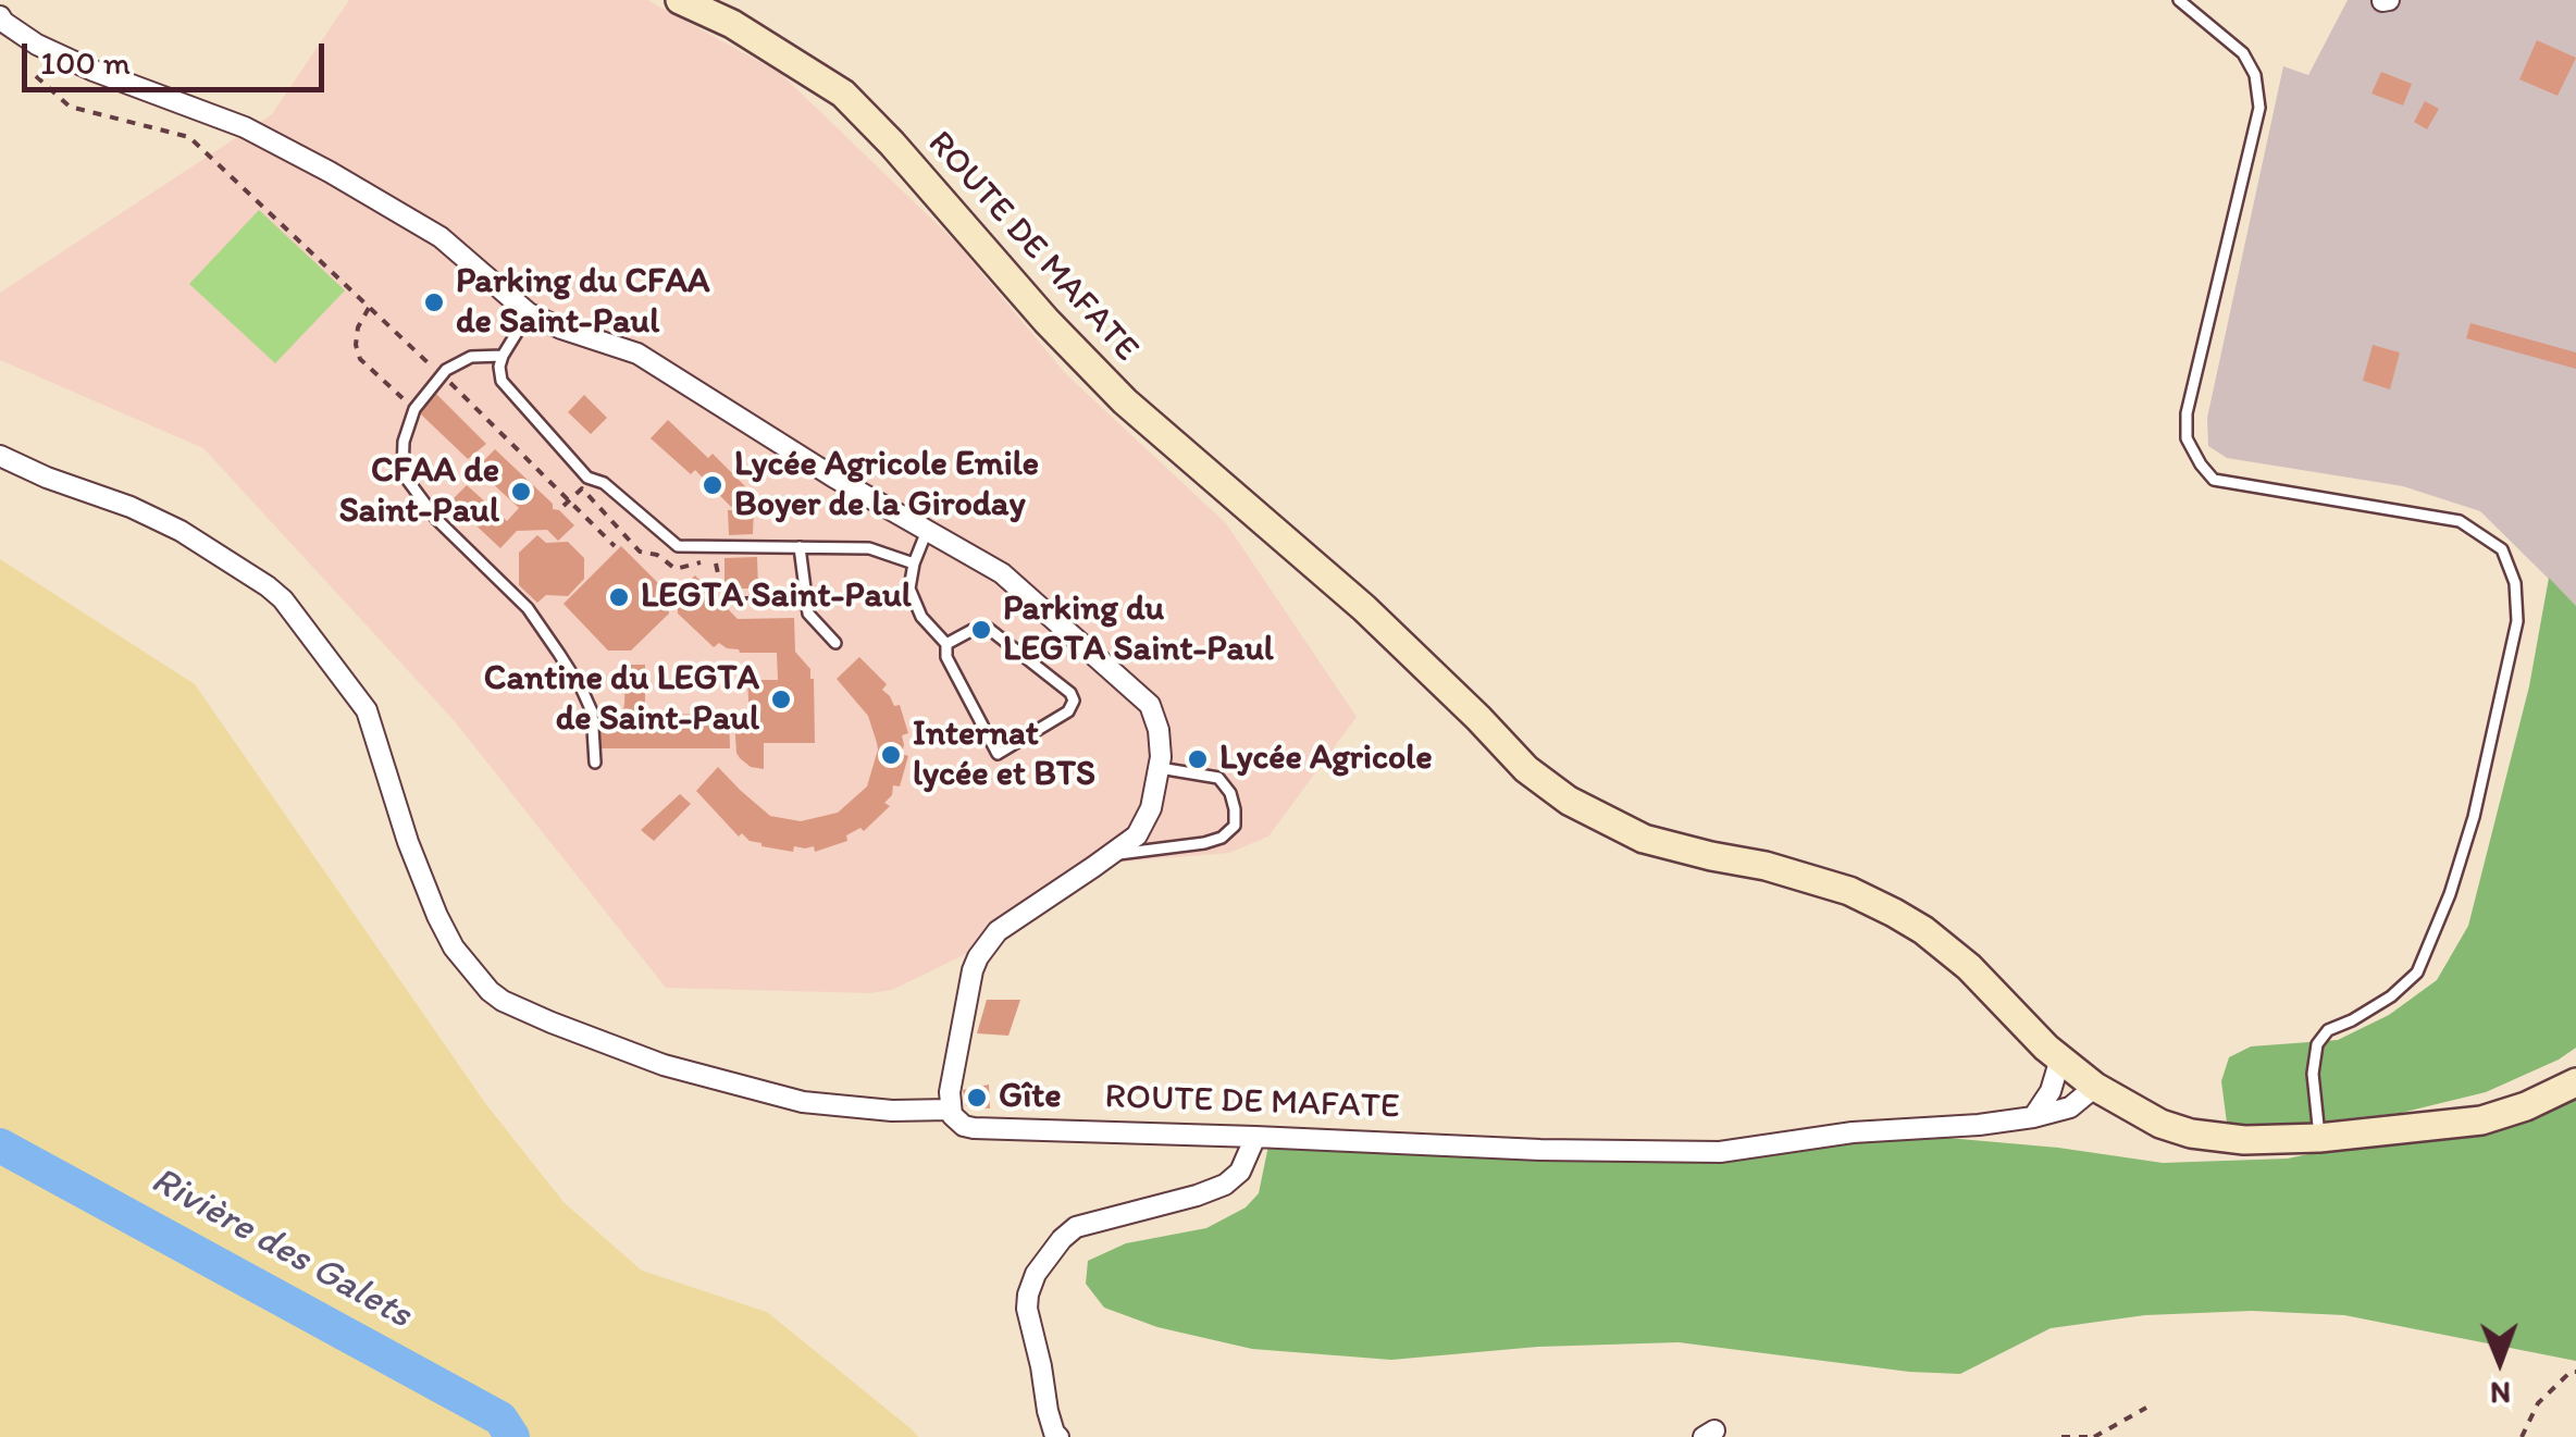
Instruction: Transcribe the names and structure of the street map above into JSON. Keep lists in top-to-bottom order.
{
  "streets": {
    "main road": ["ROUTE DE MAFATE"]
  },
  "water": ["Rivière des Galets"],
  "places": [
    "Parking du CFAA de Saint-Paul",
    "Lycée Agricole Emile Boyer de la Giroday",
    "CFAA de Saint-Paul",
    "LEGTA Saint-Paul",
    "Parking du LEGTA Saint-Paul",
    "Cantine du LEGTA de Saint-Paul",
    "Internat lycée et BTS",
    "Lycée Agricole",
    "Gîte"
  ],
  "scale_bar": "100 m",
  "north": "bottom"
}
